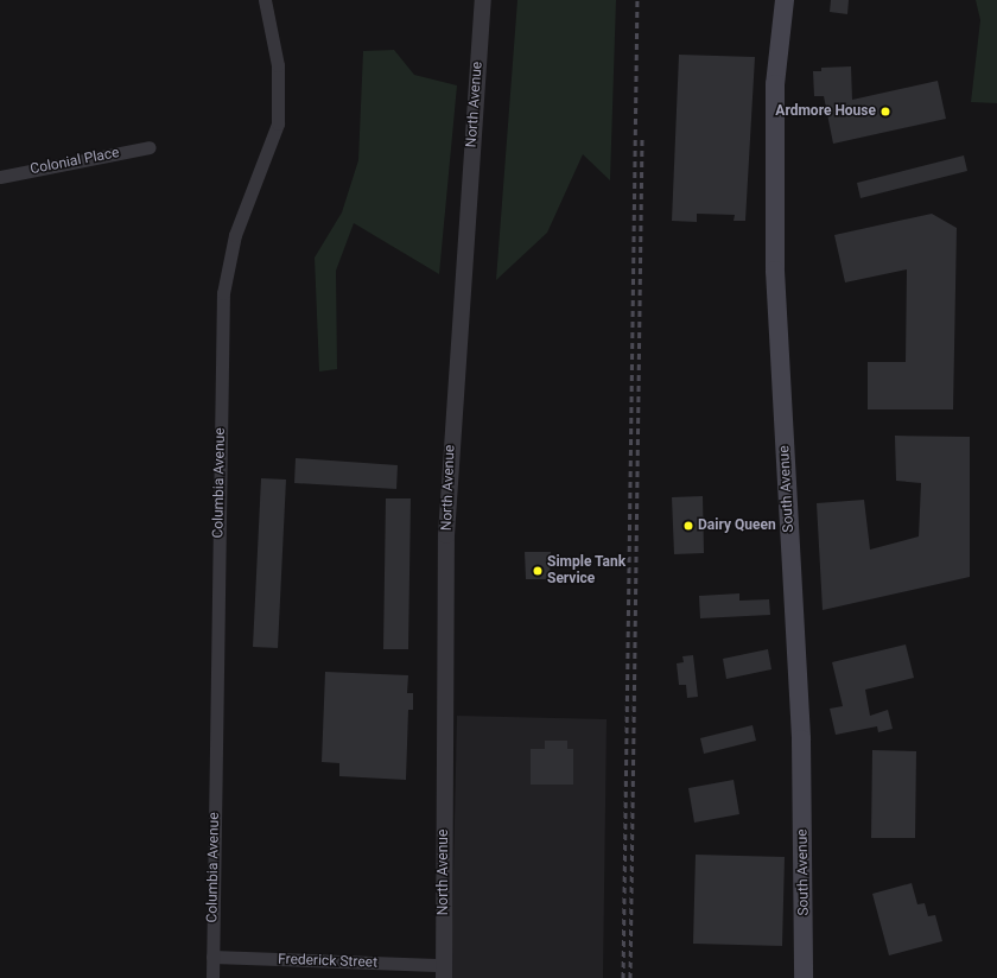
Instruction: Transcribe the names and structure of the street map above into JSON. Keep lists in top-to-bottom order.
{
  "streets": {
    "main road": ["South Avenue"],
    "street": [
      "North Avenue",
      "Colonial Place",
      "Columbia Avenue",
      "Frederick Street"
    ]
  },
  "crossings": [
    ["North Avenue", "Frederick Street"],
    ["Columbia Avenue", "Frederick Street"]
  ],
  "places": ["Ardmore House", "Dairy Queen", "Simple Tank Service"]
}
